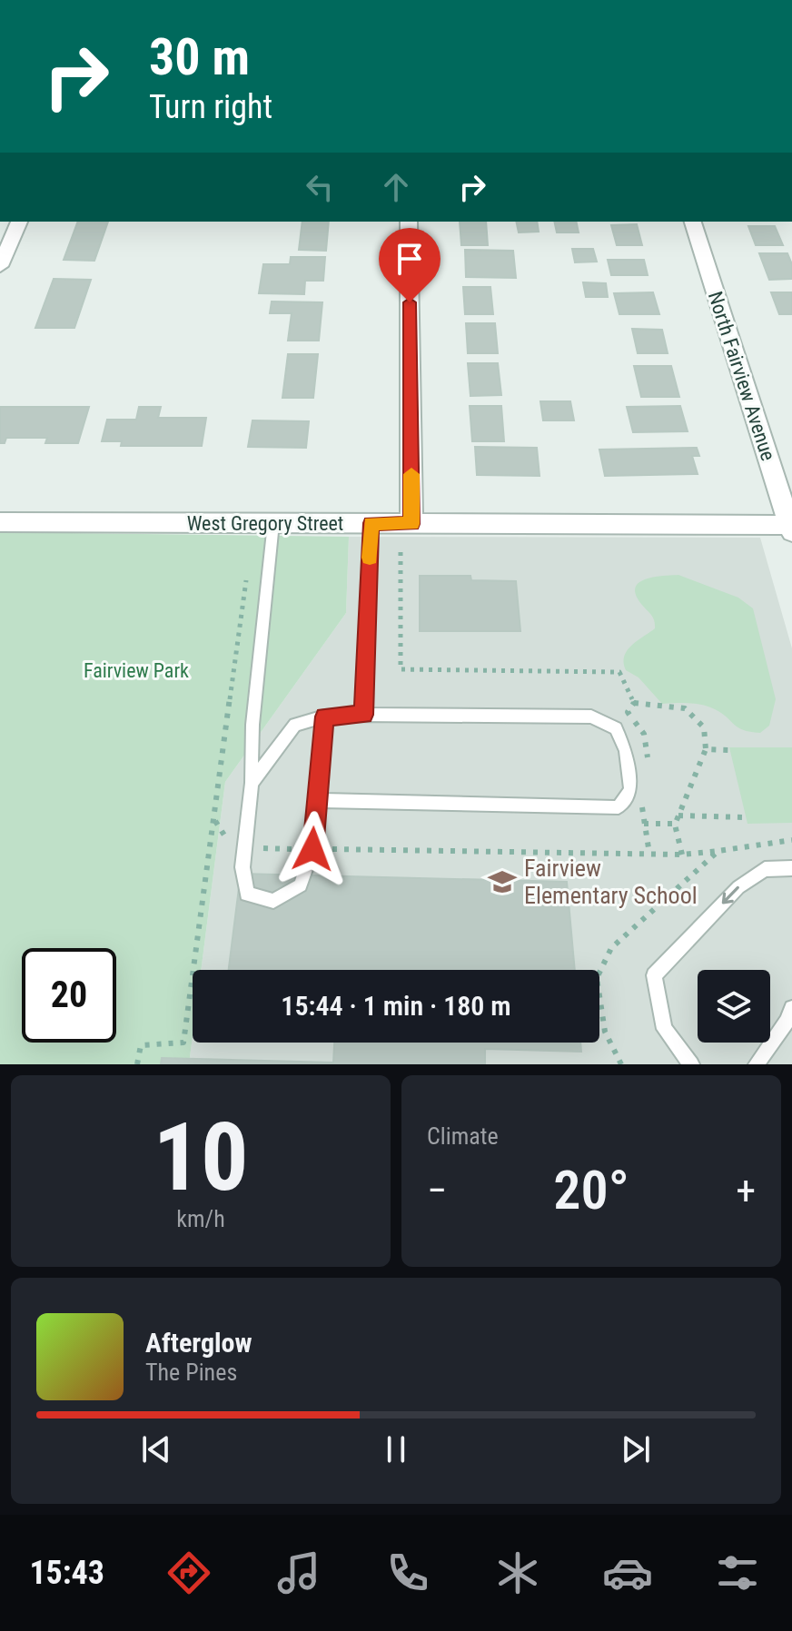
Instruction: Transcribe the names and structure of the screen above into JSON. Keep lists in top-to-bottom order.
{
  "streets": {
    "street": ["North Fairview Avenue", "West Gregory Street"]
  },
  "crossings": [
    ["North Fairview Avenue", "West Gregory Street"]
  ],
  "parks": ["Fairview Park"],
  "places": {
    "school or university": ["Fairview Elementary School"]
  },
  "page": {
    "turn": ["30 m", "Turn right"],
    "limit": "20",
    "trip": "15:44 · 1 min · 180 m",
    "tile": [
      ["10", "km/h"],
      "Climate"
    ],
    "heat": ["−", "20°", "+"],
    "song": ["Afterglow", "The Pines"],
    "tabs": "15:43"
  }
}
